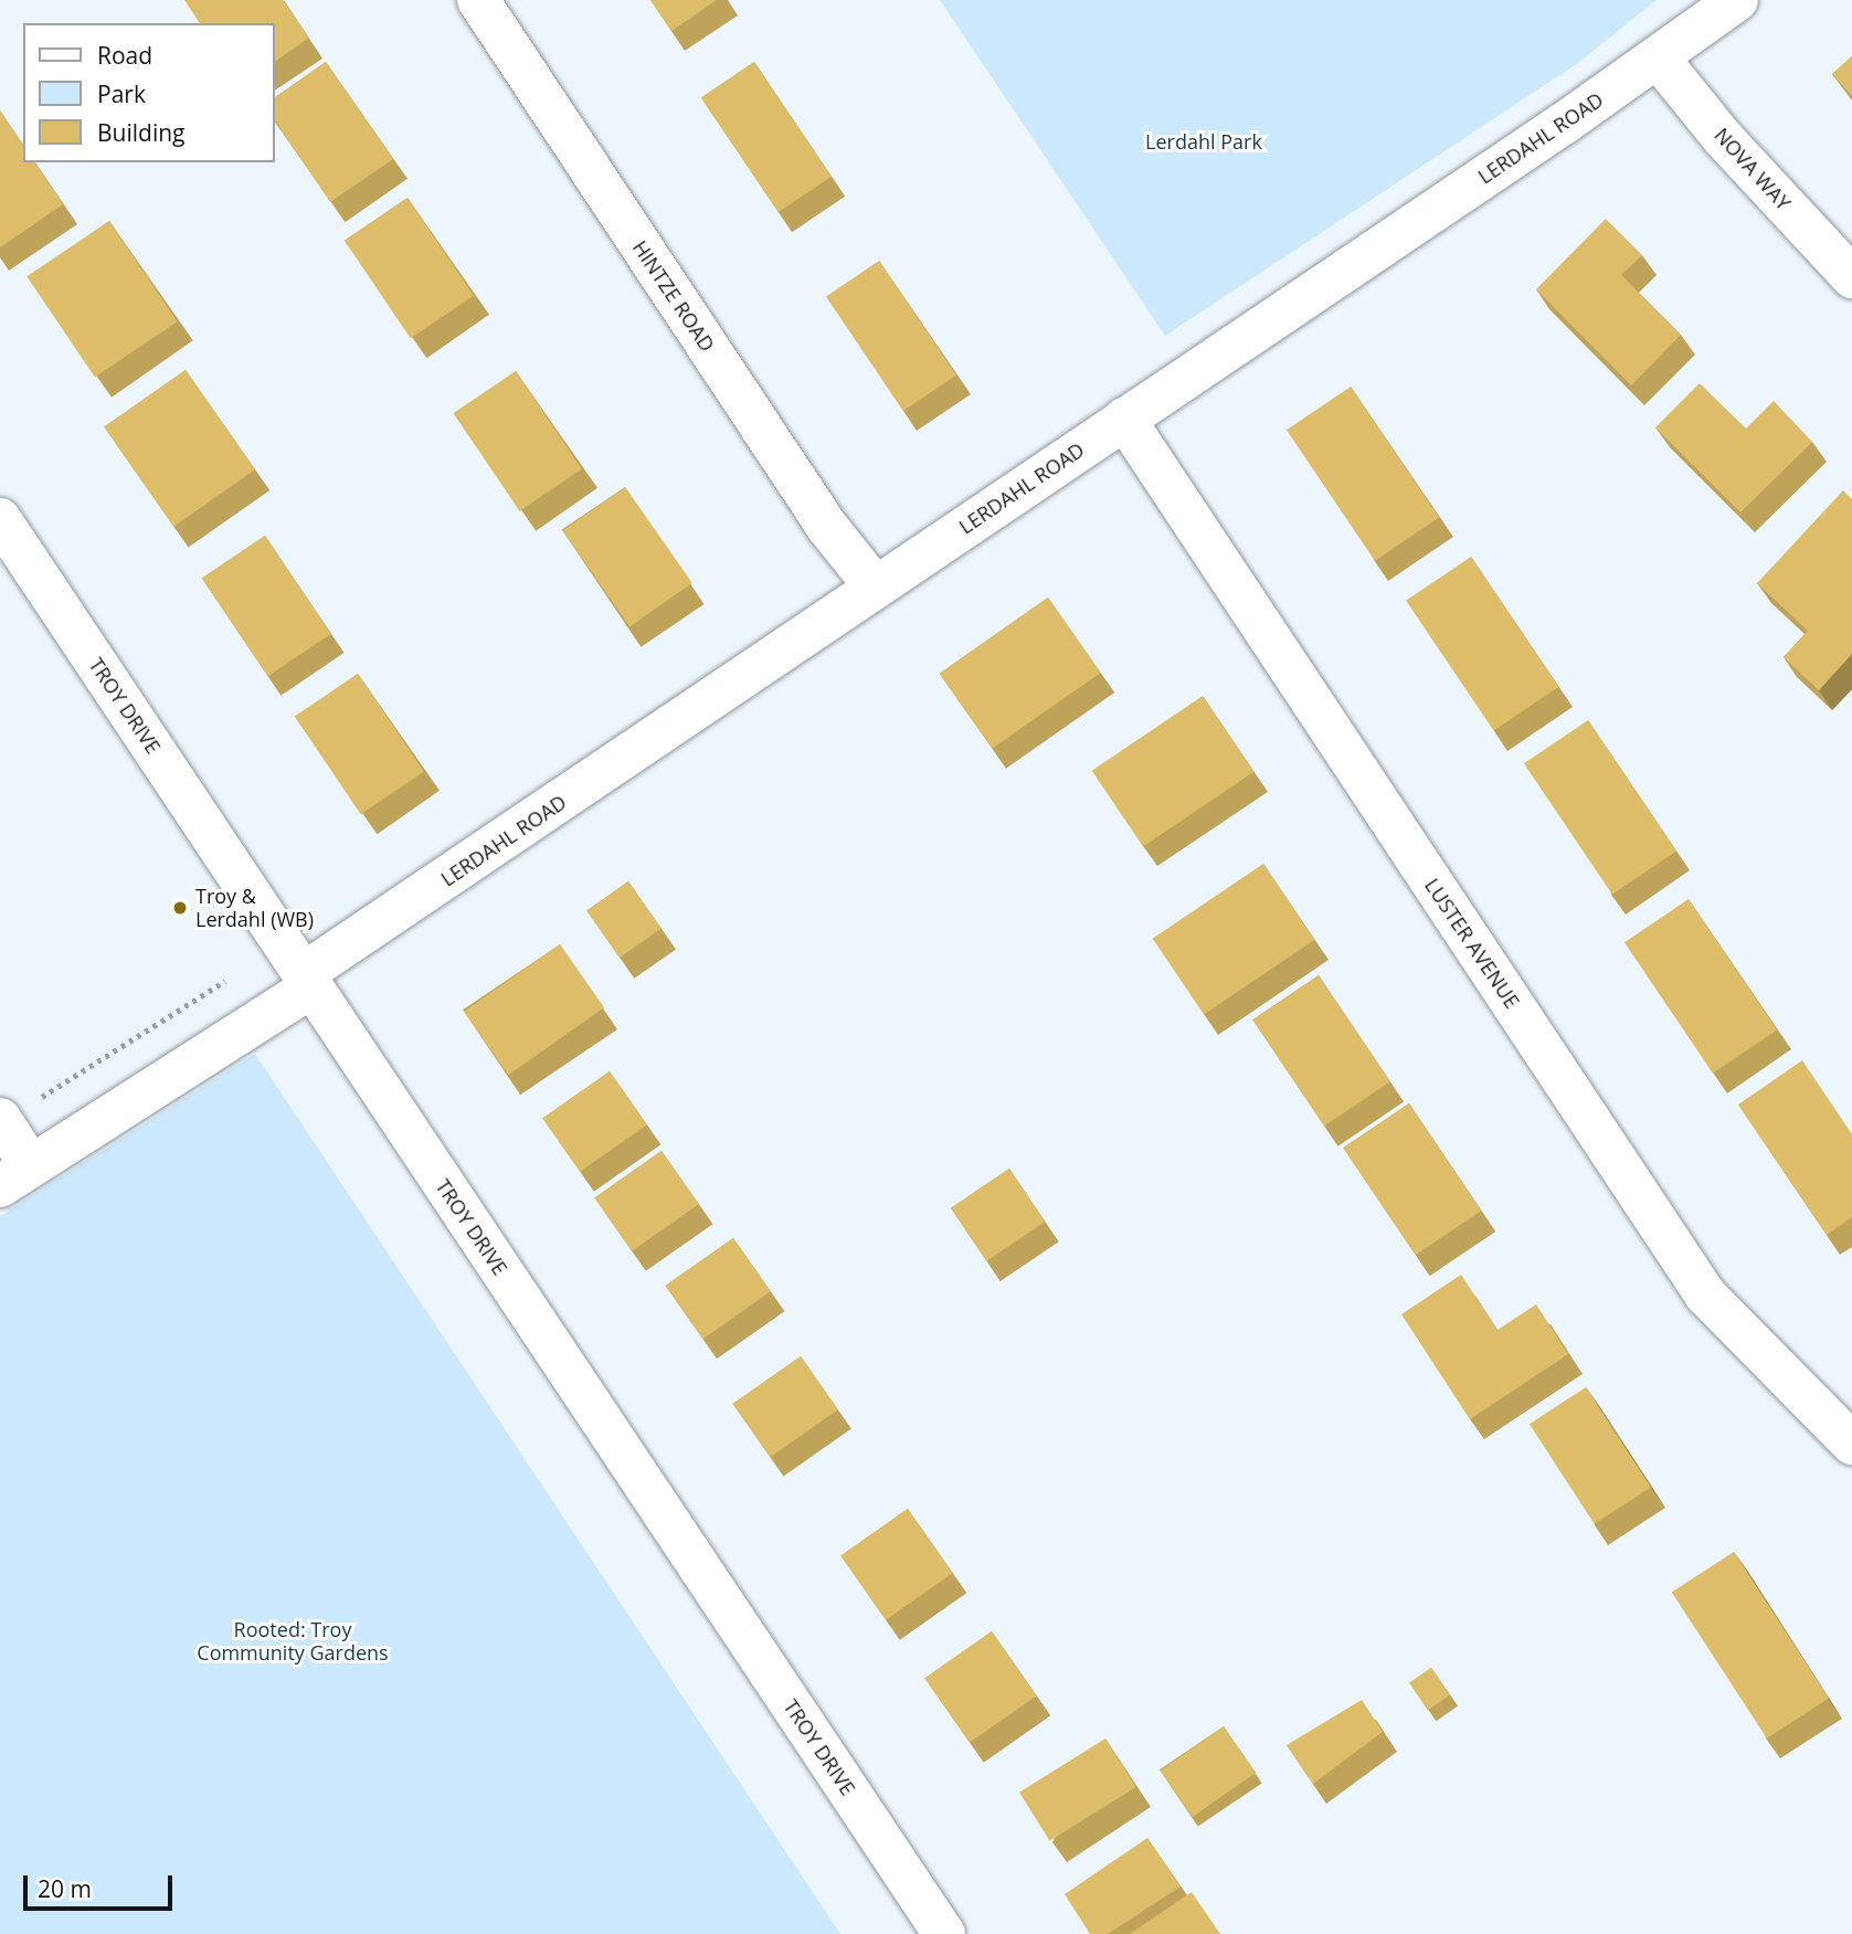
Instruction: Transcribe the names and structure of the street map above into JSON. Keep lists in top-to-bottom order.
{
  "streets": {
    "street": [
      "LERDAHL ROAD",
      "NOVA WAY",
      "HINTZE ROAD",
      "TROY DRIVE",
      "LUSTER AVENUE"
    ]
  },
  "crossings": [
    ["LERDAHL ROAD", "NOVA WAY"],
    ["LERDAHL ROAD", "HINTZE ROAD"],
    ["LERDAHL ROAD", "TROY DRIVE"],
    ["LERDAHL ROAD", "LUSTER AVENUE"]
  ],
  "parks": ["Lerdahl Park", "Rooted: Troy Community Gardens"],
  "places": ["Troy & Lerdahl (WB)"],
  "legend": ["Road", "Park", "Building"],
  "scale_bar": "20 m"
}
